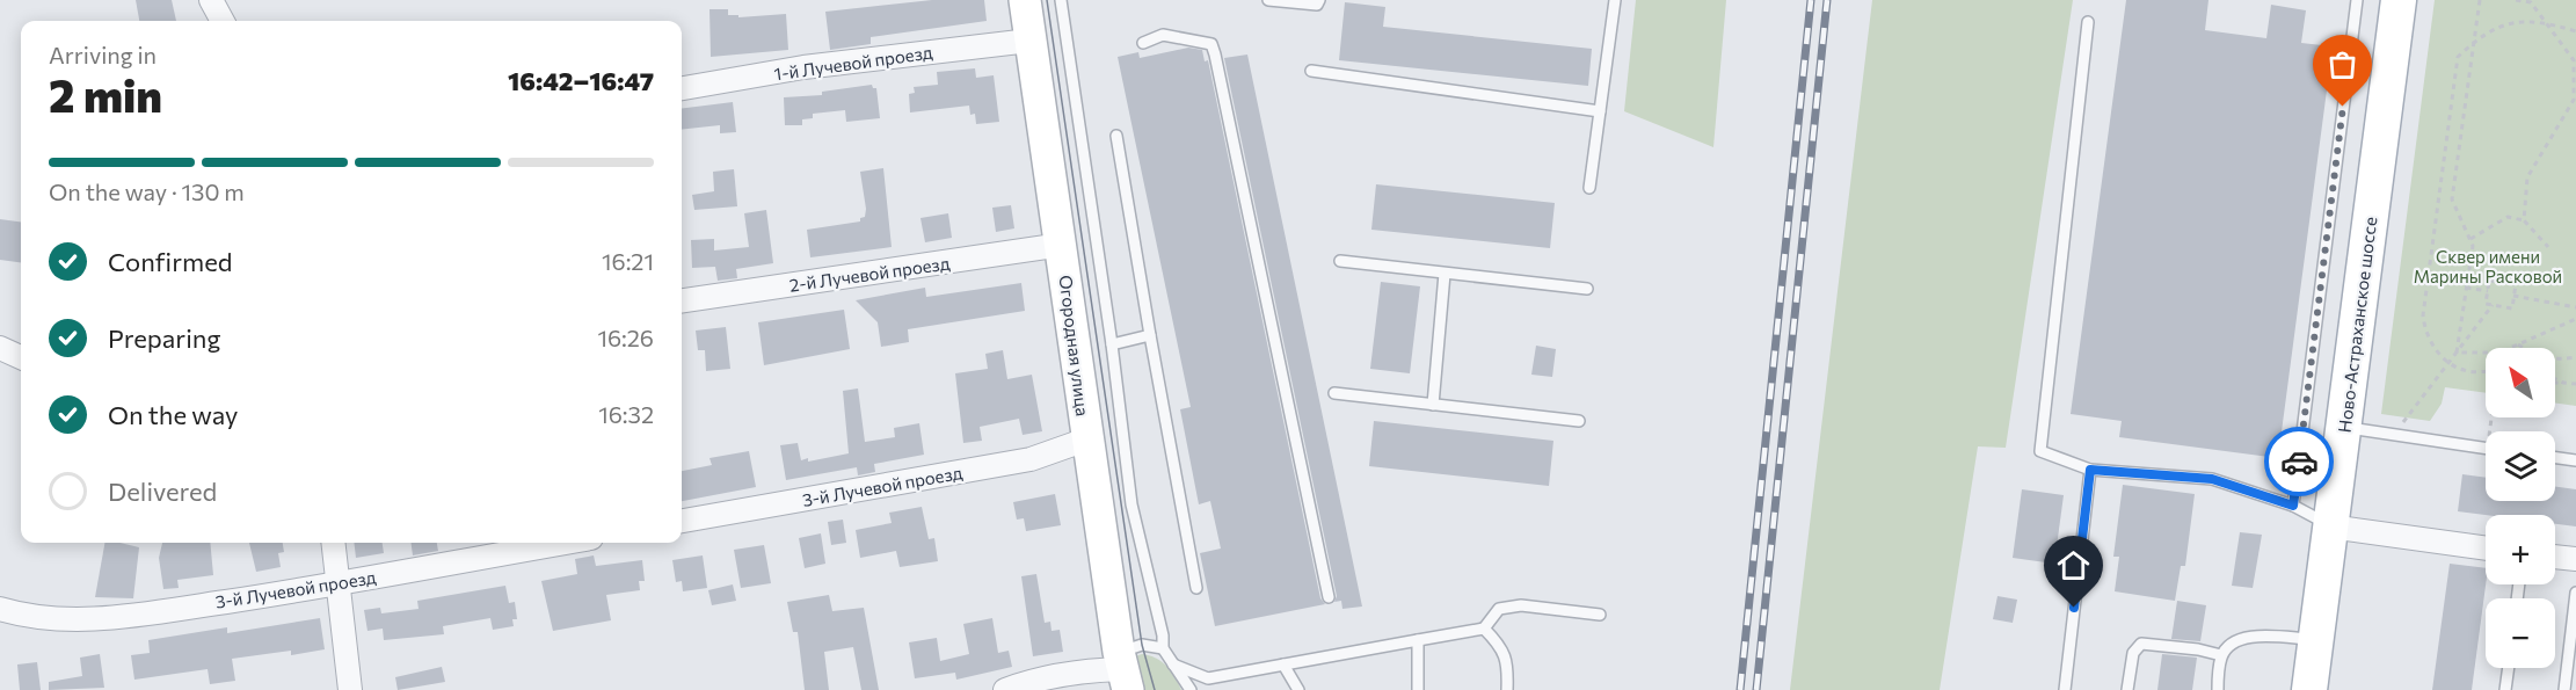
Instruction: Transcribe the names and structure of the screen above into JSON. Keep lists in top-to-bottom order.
{
  "streets": {
    "main road": ["Ново-Астраханское шоссе"],
    "street": [
      "1-й Лучевой проезд",
      "2-й Лучевой проезд",
      "Огородная улица",
      "3-й Лучевой проезд"
    ]
  },
  "crossings": [
    ["1-й Лучевой проезд", "Огородная улица"],
    ["2-й Лучевой проезд", "Огородная улица"],
    ["Огородная улица", "3-й Лучевой проезд"]
  ],
  "parks": ["Сквер имени Марины Расковой"],
  "north": "top left",
  "page": {
    "heading": ["2 min", "Arriving in", "16:42–16:47"],
    "bar": "On the way · 130 m",
    "list": [
      ["Confirmed", "16:21"],
      ["Preparing", "16:26"],
      ["On the way", "16:32"],
      "Delivered"
    ],
    "map_buttons": ["+", "−"]
  }
}
